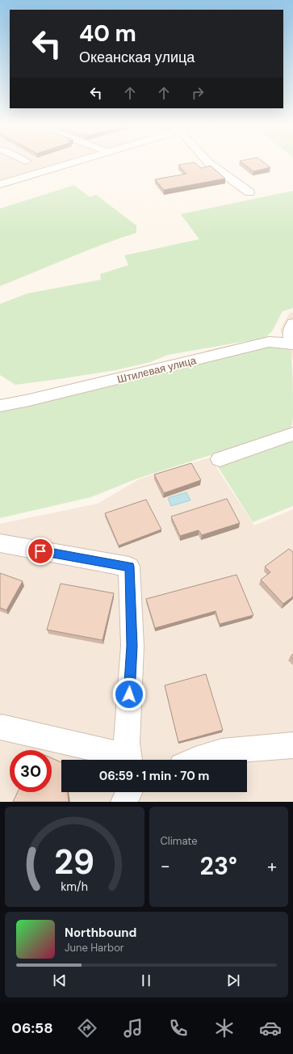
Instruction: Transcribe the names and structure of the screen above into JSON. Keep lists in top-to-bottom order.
{
  "streets": {
    "street": ["Штилевая улица"]
  },
  "page": {
    "turn": ["40 m", "Океанская улица"],
    "limit": "30",
    "trip": "06:59 · 1 min · 70 m",
    "tile": "Climate",
    "heat": ["−", "23°", "+"],
    "song": ["Northbound", "June Harbor"],
    "tabs": "06:58",
    "gauge": ["29", "km/h"]
  }
}
